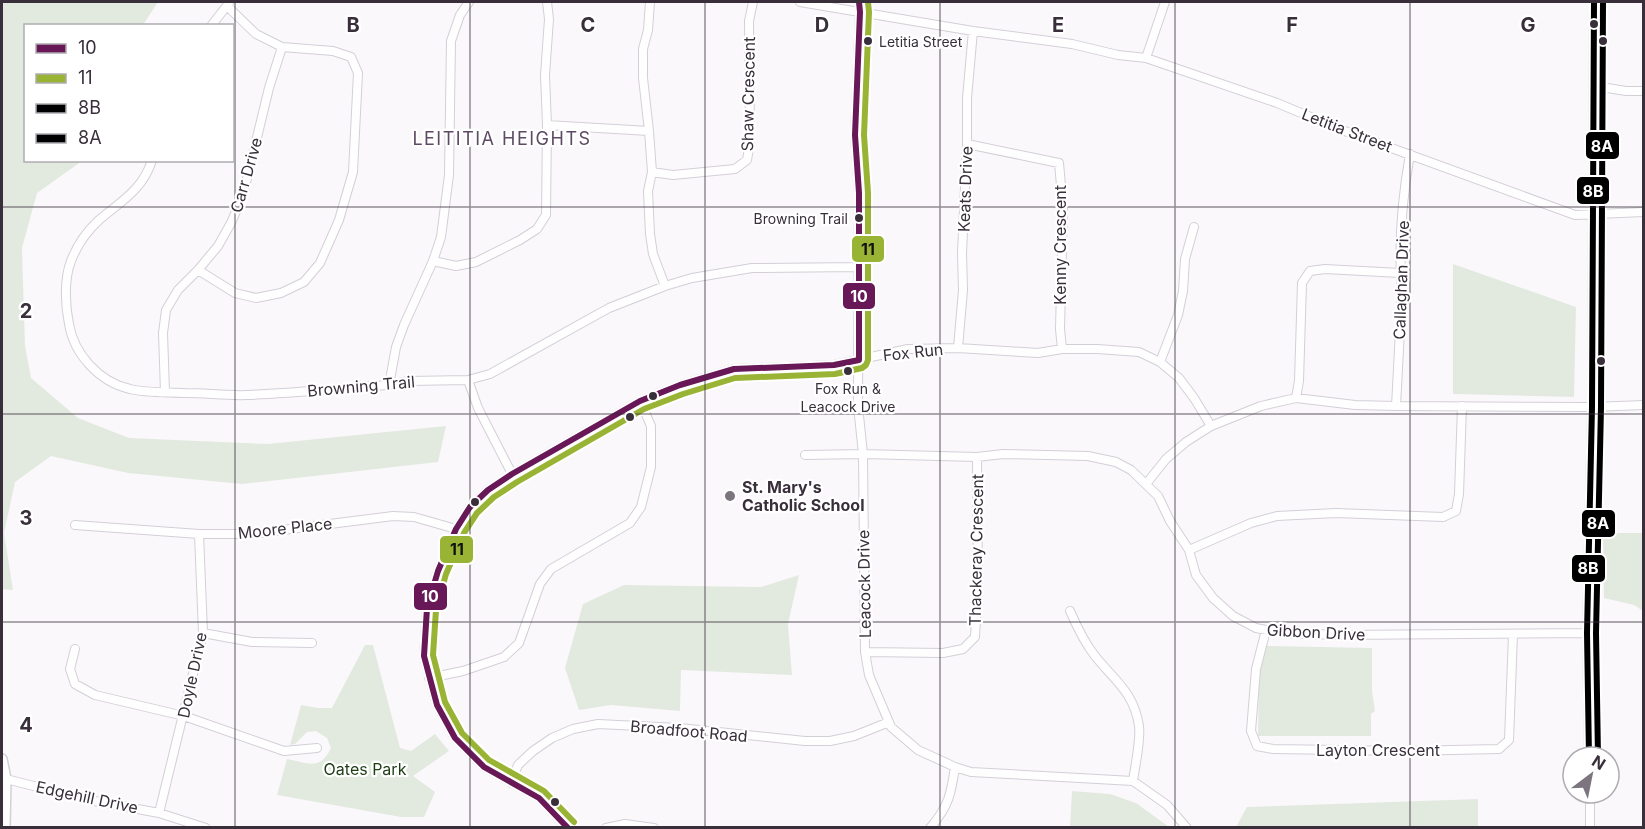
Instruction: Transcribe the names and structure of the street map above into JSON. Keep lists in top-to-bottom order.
{
  "streets": {
    "street": [
      "Shaw Crescent",
      "Letitia Street",
      "Carr Drive",
      "Keats Drive",
      "Kenny Crescent",
      "Callaghan Drive",
      "Fox Run",
      "Browning Trail",
      "Moore Place",
      "Thackeray Crescent",
      "Leacock Drive",
      "Gibbon Drive",
      "Doyle Drive",
      "Broadfoot Road",
      "Layton Crescent",
      "Edgehill Drive"
    ]
  },
  "crossings": [
    ["Letitia Street", "Keats Drive"],
    ["Letitia Street", "Callaghan Drive"],
    ["Letitia Street", "Leacock Drive"],
    ["Carr Drive", "Browning Trail"],
    ["Keats Drive", "Kenny Crescent"],
    ["Keats Drive", "Fox Run"],
    ["Kenny Crescent", "Fox Run"],
    ["Fox Run", "Moore Place"],
    ["Fox Run", "Leacock Drive"],
    ["Fox Run", "Broadfoot Road"],
    ["Browning Trail", "Leacock Drive"],
    ["Moore Place", "Doyle Drive"],
    ["Thackeray Crescent", "Leacock Drive"],
    ["Thackeray Crescent", "Gibbon Drive"],
    ["Leacock Drive", "Gibbon Drive"],
    ["Leacock Drive", "Broadfoot Road"],
    ["Gibbon Drive", "Layton Crescent"],
    ["Doyle Drive", "Edgehill Drive"]
  ],
  "districts": ["LEITITIA HEIGHTS"],
  "parks": ["Oates Park"],
  "places": [
    "Letitia Street",
    "Browning Trail",
    "Fox Run & Leacock Drive",
    "St. Mary's Catholic School"
  ],
  "lines": [
    "transit line 10",
    "transit line 11",
    "transit line 8B",
    "transit line 8A"
  ],
  "legend": [
    "10",
    "11",
    "8B",
    "8A"
  ],
  "north": "top right",
  "grid": {
    "columns": [
      "B",
      "C",
      "D",
      "E",
      "F",
      "G"
    ],
    "rows": ["2", "3", "4"]
  }
}
